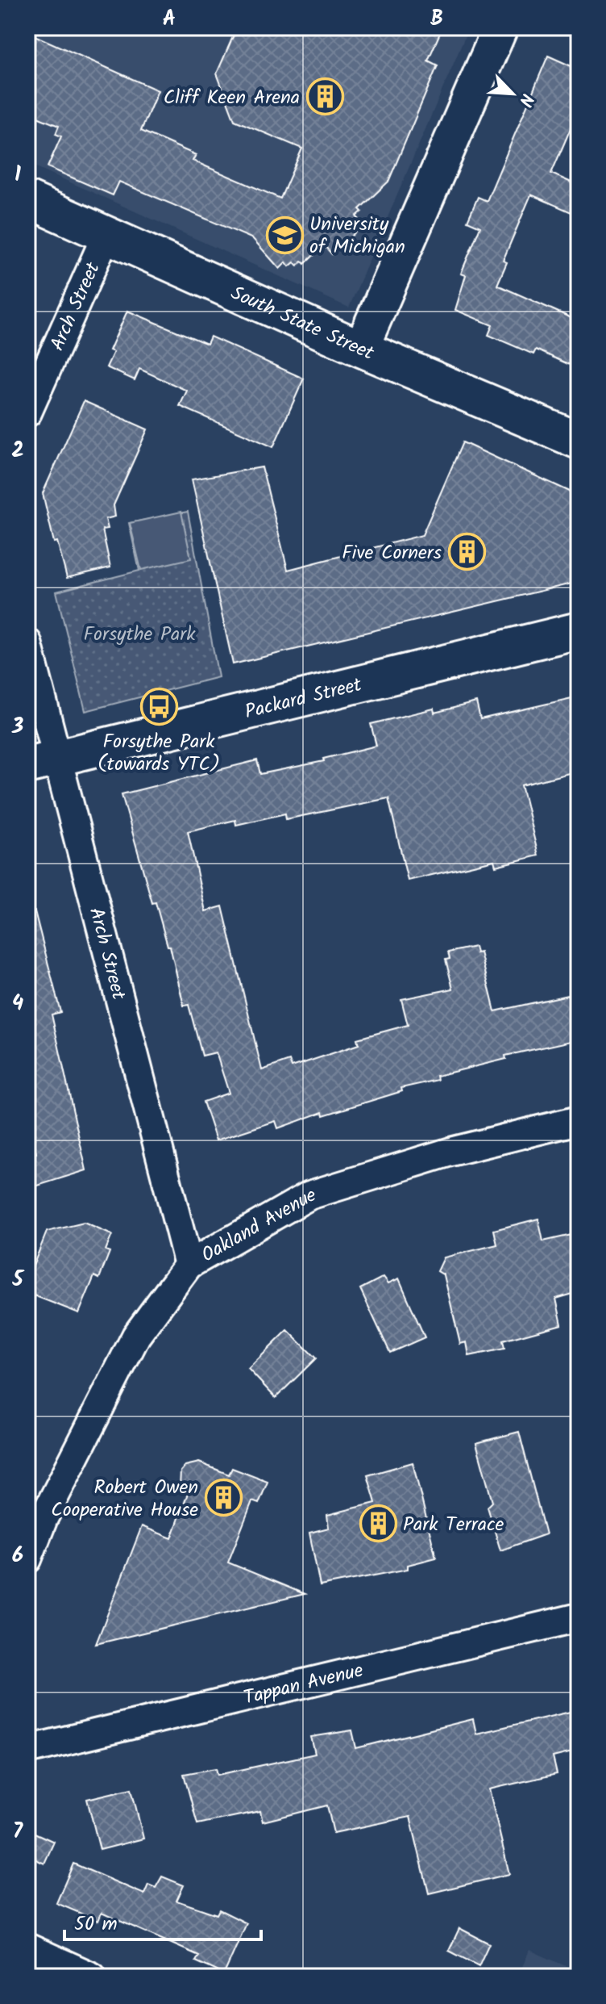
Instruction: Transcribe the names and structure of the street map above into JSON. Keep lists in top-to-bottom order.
{
  "streets": {
    "main road": ["South State Street", "Packard Street"],
    "street": ["Arch Street", "Oakland Avenue", "Tappan Avenue"]
  },
  "crossings": [
    ["Arch Street", "South State Street"],
    ["Arch Street", "Packard Street"],
    ["Arch Street", "Oakland Avenue"]
  ],
  "parks": ["Forsythe Park"],
  "places": {
    "building": [
      "Cliff Keen Arena",
      "Five Corners",
      "Robert Owen Cooperative House",
      "Park Terrace"
    ],
    "school or university": ["University of Michigan"],
    "bus stop": ["Forsythe Park (towards YTC)"]
  },
  "scale_bar": "50 m",
  "north": "bottom right",
  "grid": {
    "columns": ["A", "B"],
    "rows": [
      "1",
      "2",
      "3",
      "4",
      "5",
      "6",
      "7"
    ]
  }
}
